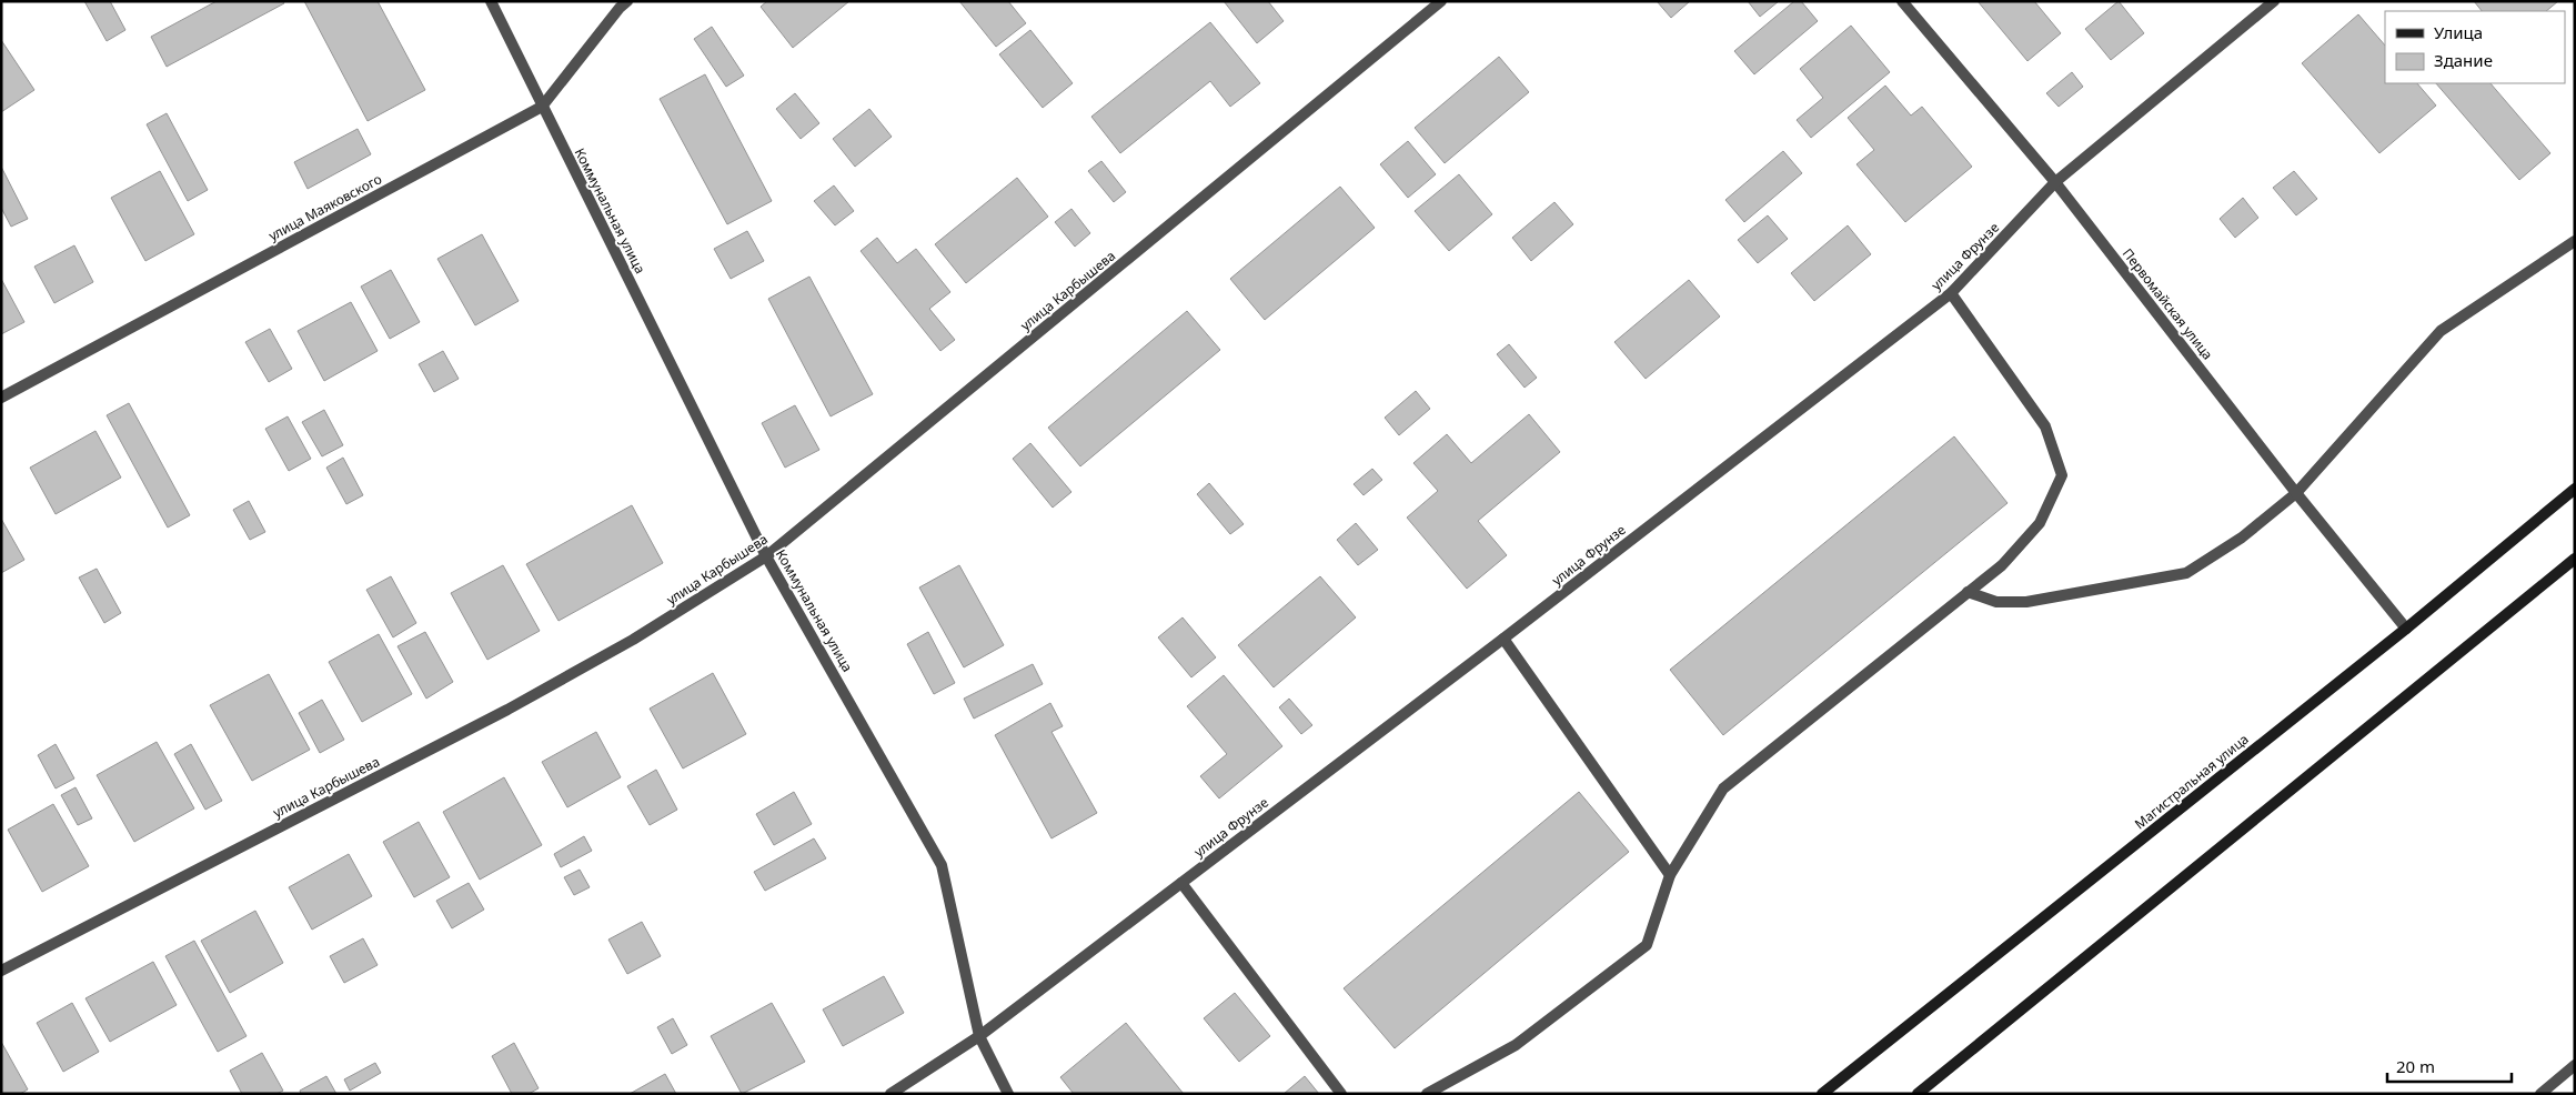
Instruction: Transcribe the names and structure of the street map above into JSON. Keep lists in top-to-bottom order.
{
  "streets": {
    "main road": ["Магистральная улица"],
    "street": [
      "улица Маяковского",
      "Коммунальная улица",
      "улица Фрунзе",
      "улица Карбышева",
      "Первомайская улица"
    ]
  },
  "crossings": [
    ["улица Маяковского", "Коммунальная улица"],
    ["Коммунальная улица", "улица Фрунзе"],
    ["Коммунальная улица", "улица Карбышева"],
    ["улица Фрунзе", "Первомайская улица"],
    ["Первомайская улица", "Магистральная улица"]
  ],
  "legend": ["Улица", "Здание"],
  "scale_bar": "20 m"
}
